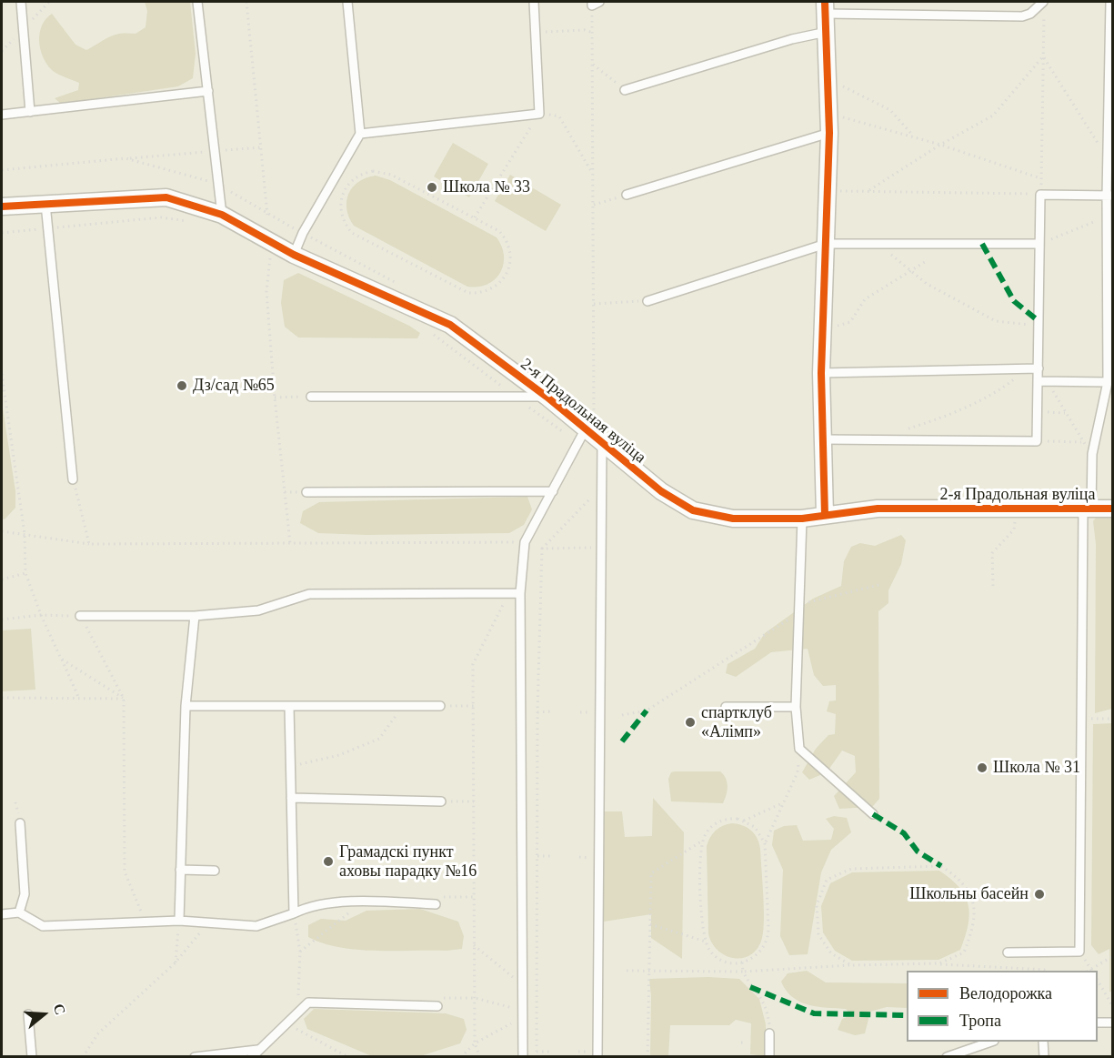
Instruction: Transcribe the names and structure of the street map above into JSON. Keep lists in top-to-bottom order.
{
  "streets": {
    "street": ["2-я Прадольная вуліца"]
  },
  "places": [
    "Школа № 33",
    "Дз/сад №65",
    "спартклуб «Алімп»",
    "Школа № 31",
    "Грамадскі пункт аховы парадку №16",
    "Школьны басейн"
  ],
  "legend": ["Велодорожка", "Тропа"],
  "north": "right"
}
